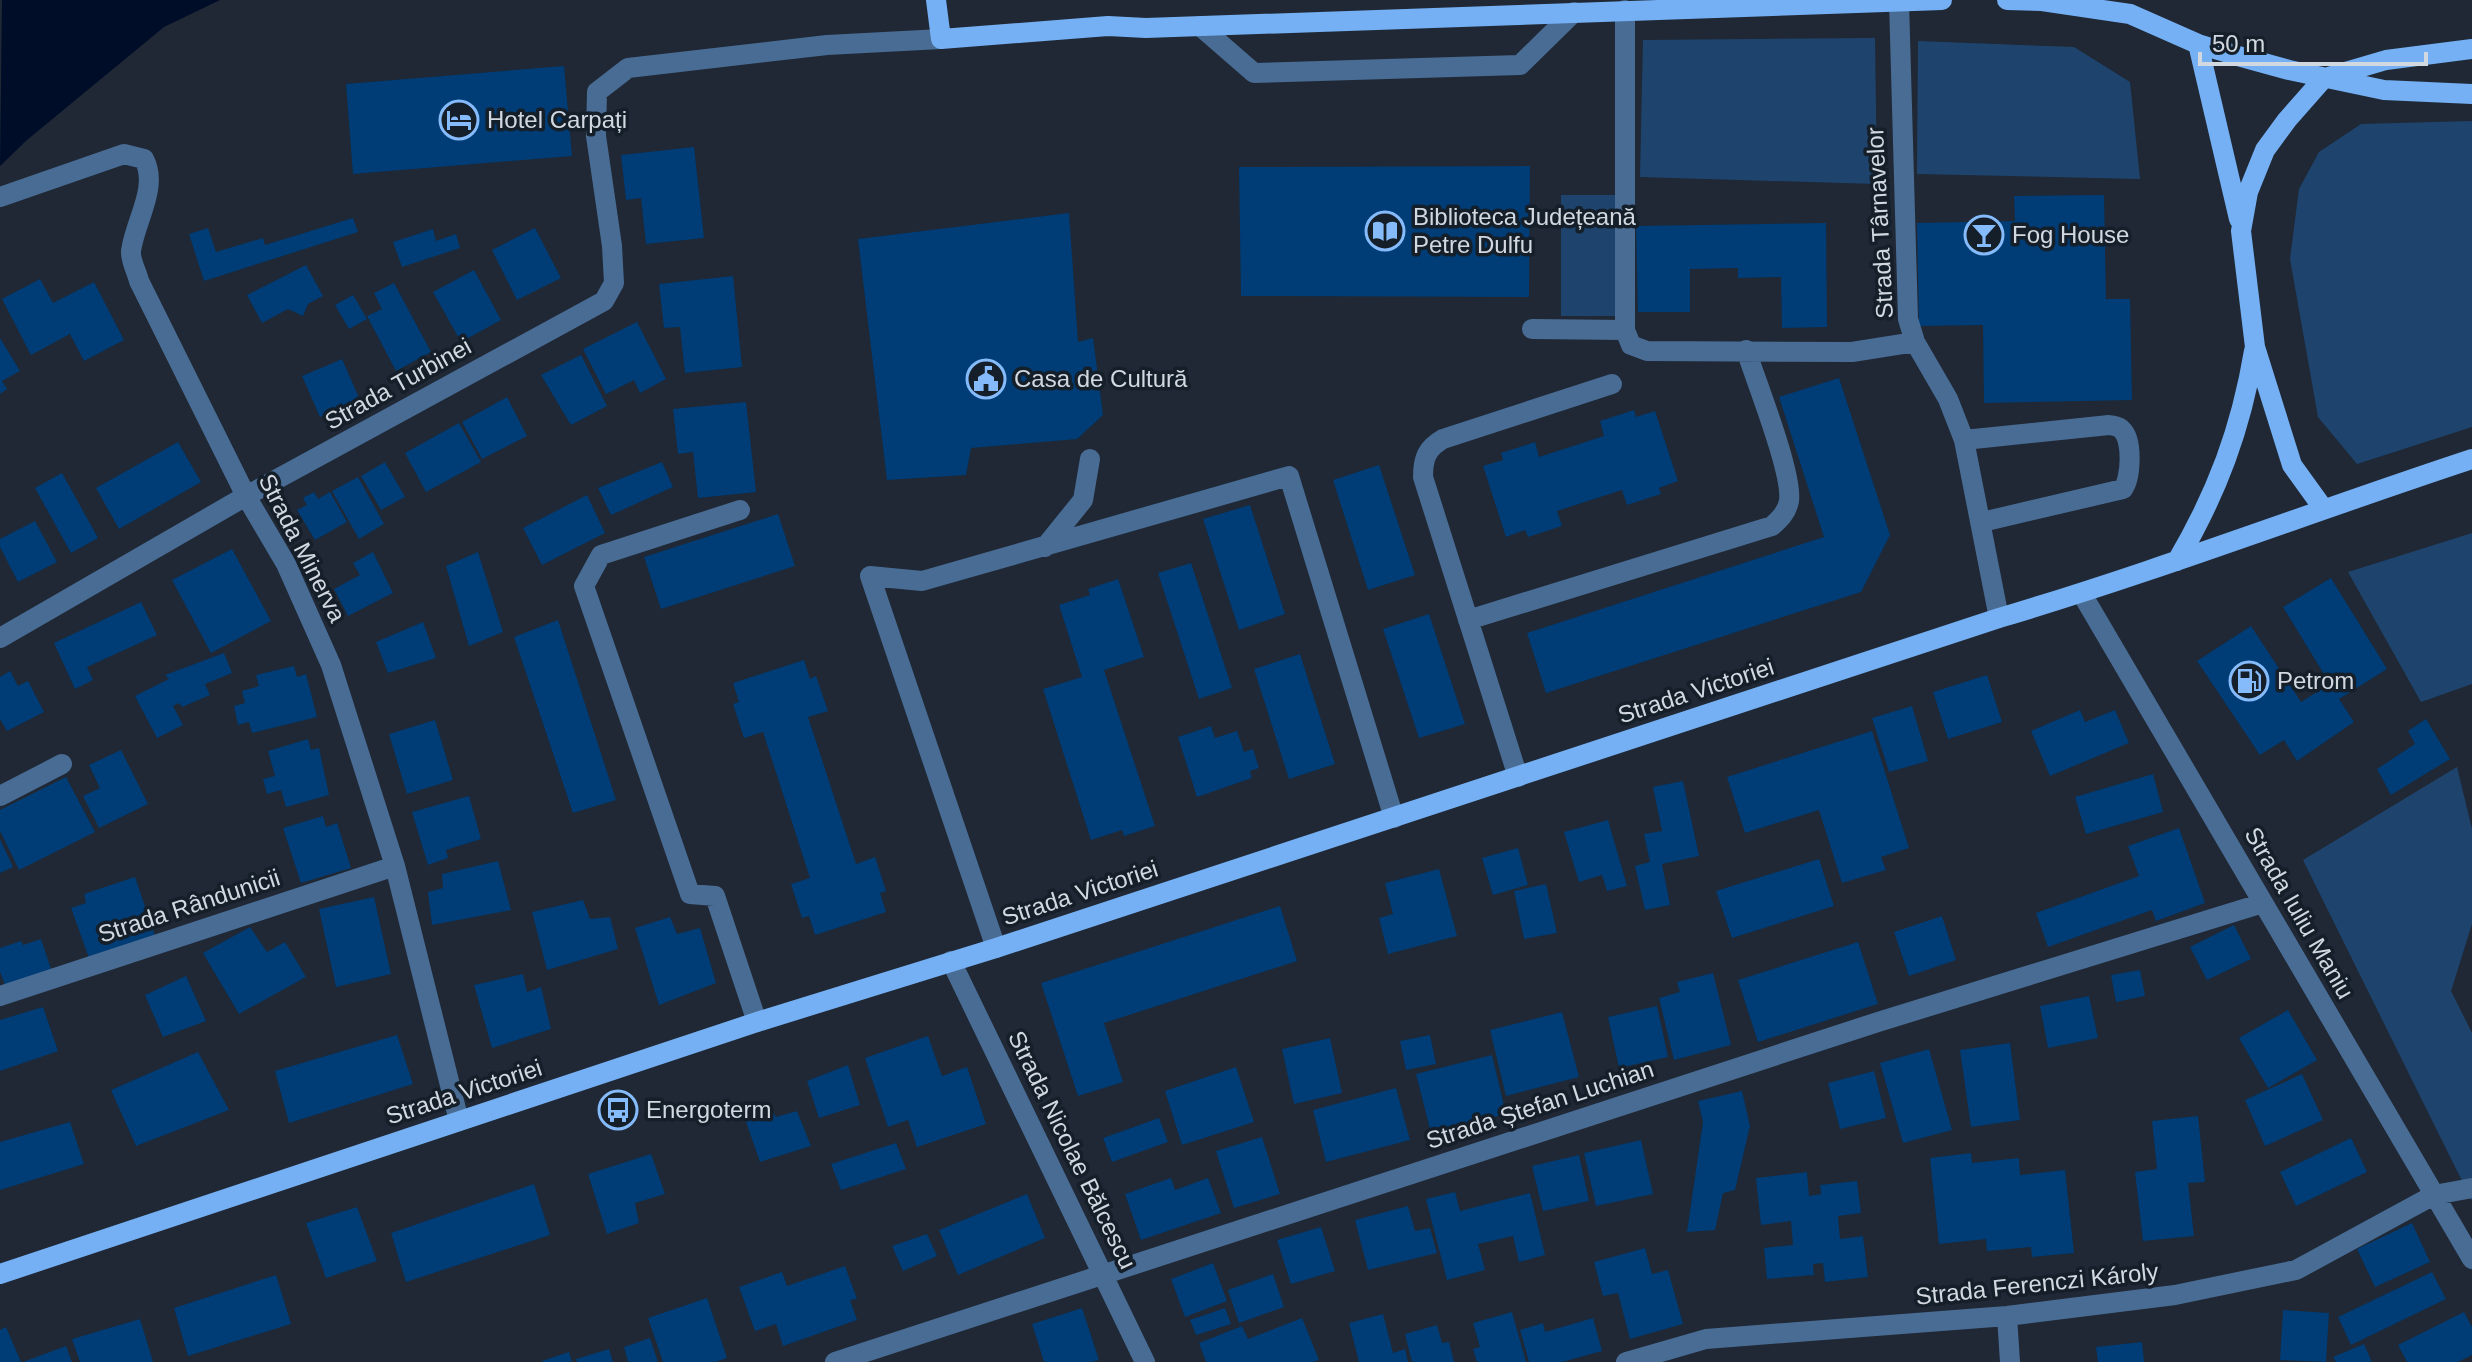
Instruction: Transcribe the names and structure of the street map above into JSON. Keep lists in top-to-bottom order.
{
  "streets": {
    "main road": ["Strada Victoriei"],
    "street": [
      "Strada Târnavelor",
      "Strada Turbinei",
      "Strada Minerva",
      "Strada Rândunicii",
      "Strada Iuliu Maniu",
      "Strada Ștefan Luchian",
      "Strada Nicolae Bălcescu",
      "Strada Ferenczi Károly"
    ]
  },
  "crossings": [
    ["Strada Târnavelor", "Strada Victoriei"],
    ["Strada Turbinei", "Strada Minerva"],
    ["Strada Minerva", "Strada Victoriei"],
    ["Strada Minerva", "Strada Rândunicii"],
    ["Strada Victoriei", "Strada Iuliu Maniu"],
    ["Strada Victoriei", "Strada Nicolae Bălcescu"],
    ["Strada Iuliu Maniu", "Strada Ștefan Luchian"],
    ["Strada Iuliu Maniu", "Strada Ferenczi Károly"],
    ["Strada Ștefan Luchian", "Strada Nicolae Bălcescu"]
  ],
  "places": {
    "hotel": ["Hotel Carpați"],
    "library": ["Biblioteca Județeană Petre Dulfu"],
    "bar": ["Fog House"],
    "public building": ["Casa de Cultură"],
    "fuel station": ["Petrom"],
    "bus stop": ["Energoterm"]
  },
  "scale_bar": "50 m"
}
